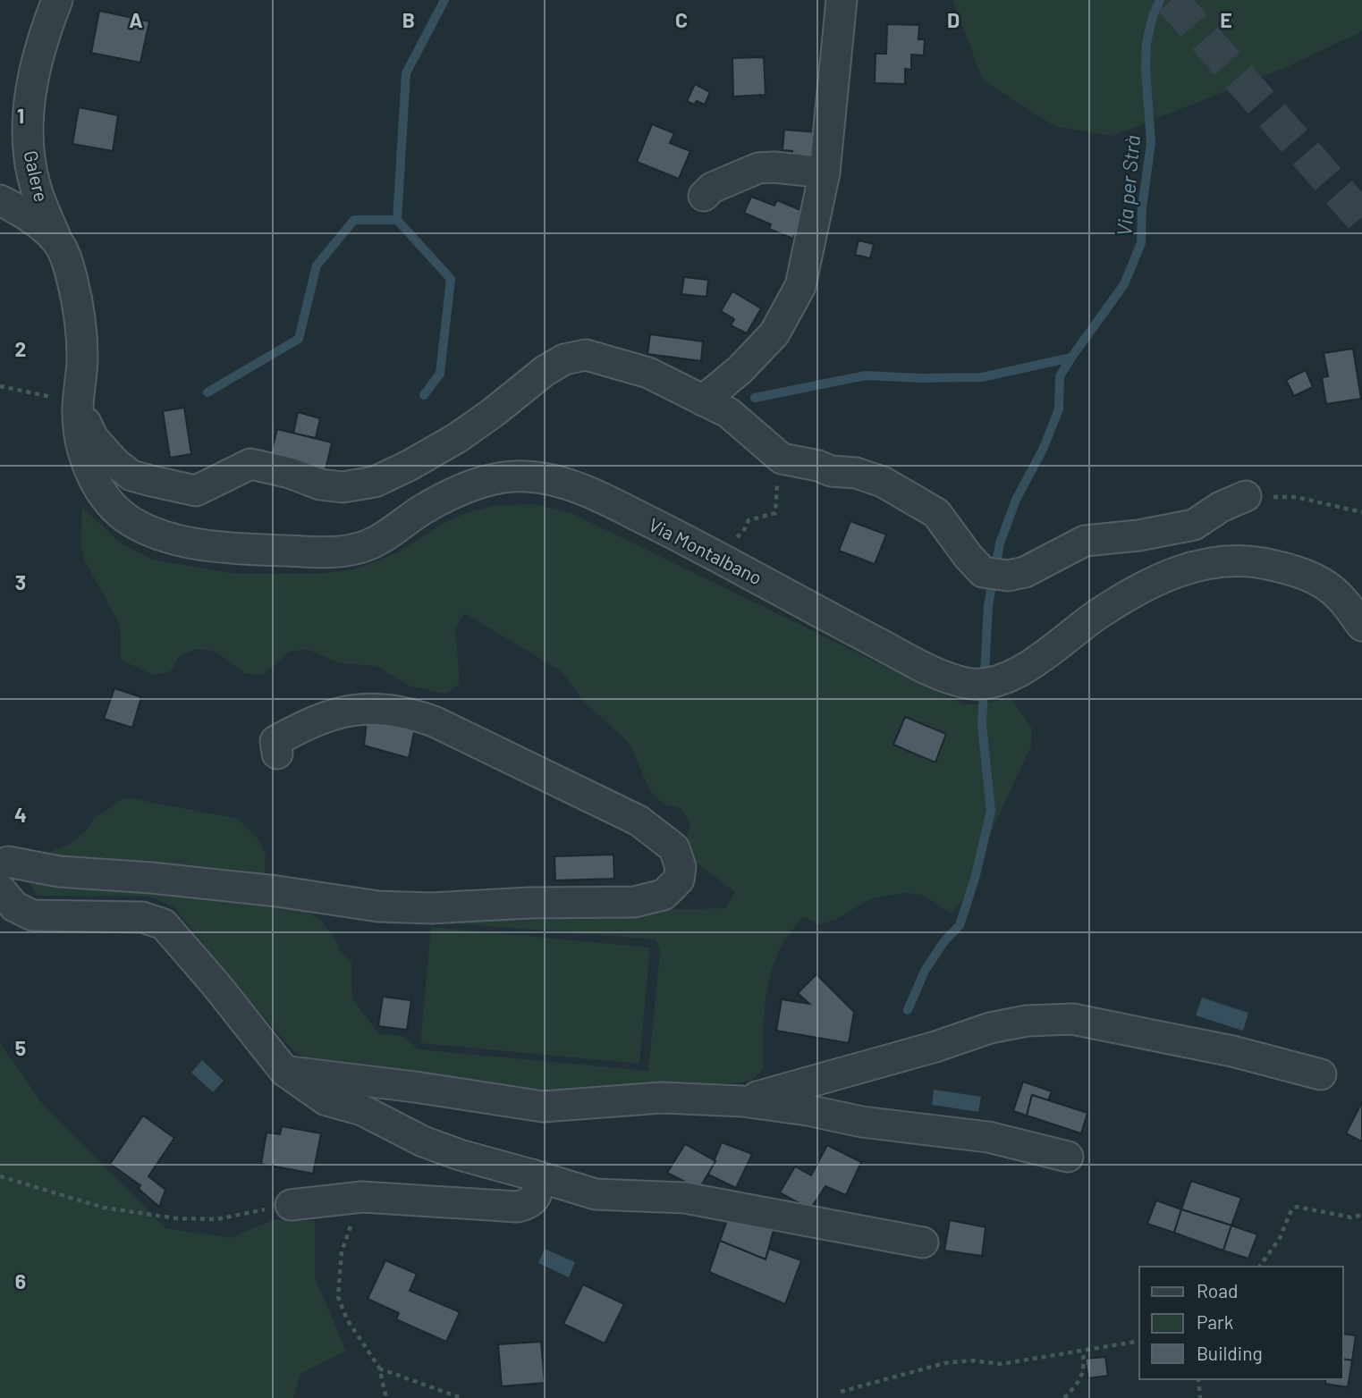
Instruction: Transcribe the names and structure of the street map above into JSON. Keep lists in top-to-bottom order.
{
  "streets": {
    "street": ["Galere", "Via Montalbano"]
  },
  "crossings": [
    ["Galere", "Via Montalbano"]
  ],
  "water": ["Via per Strà"],
  "legend": ["Road", "Park", "Building"],
  "grid": {
    "columns": [
      "A",
      "B",
      "C",
      "D",
      "E"
    ],
    "rows": [
      "1",
      "2",
      "3",
      "4",
      "5",
      "6"
    ]
  }
}
